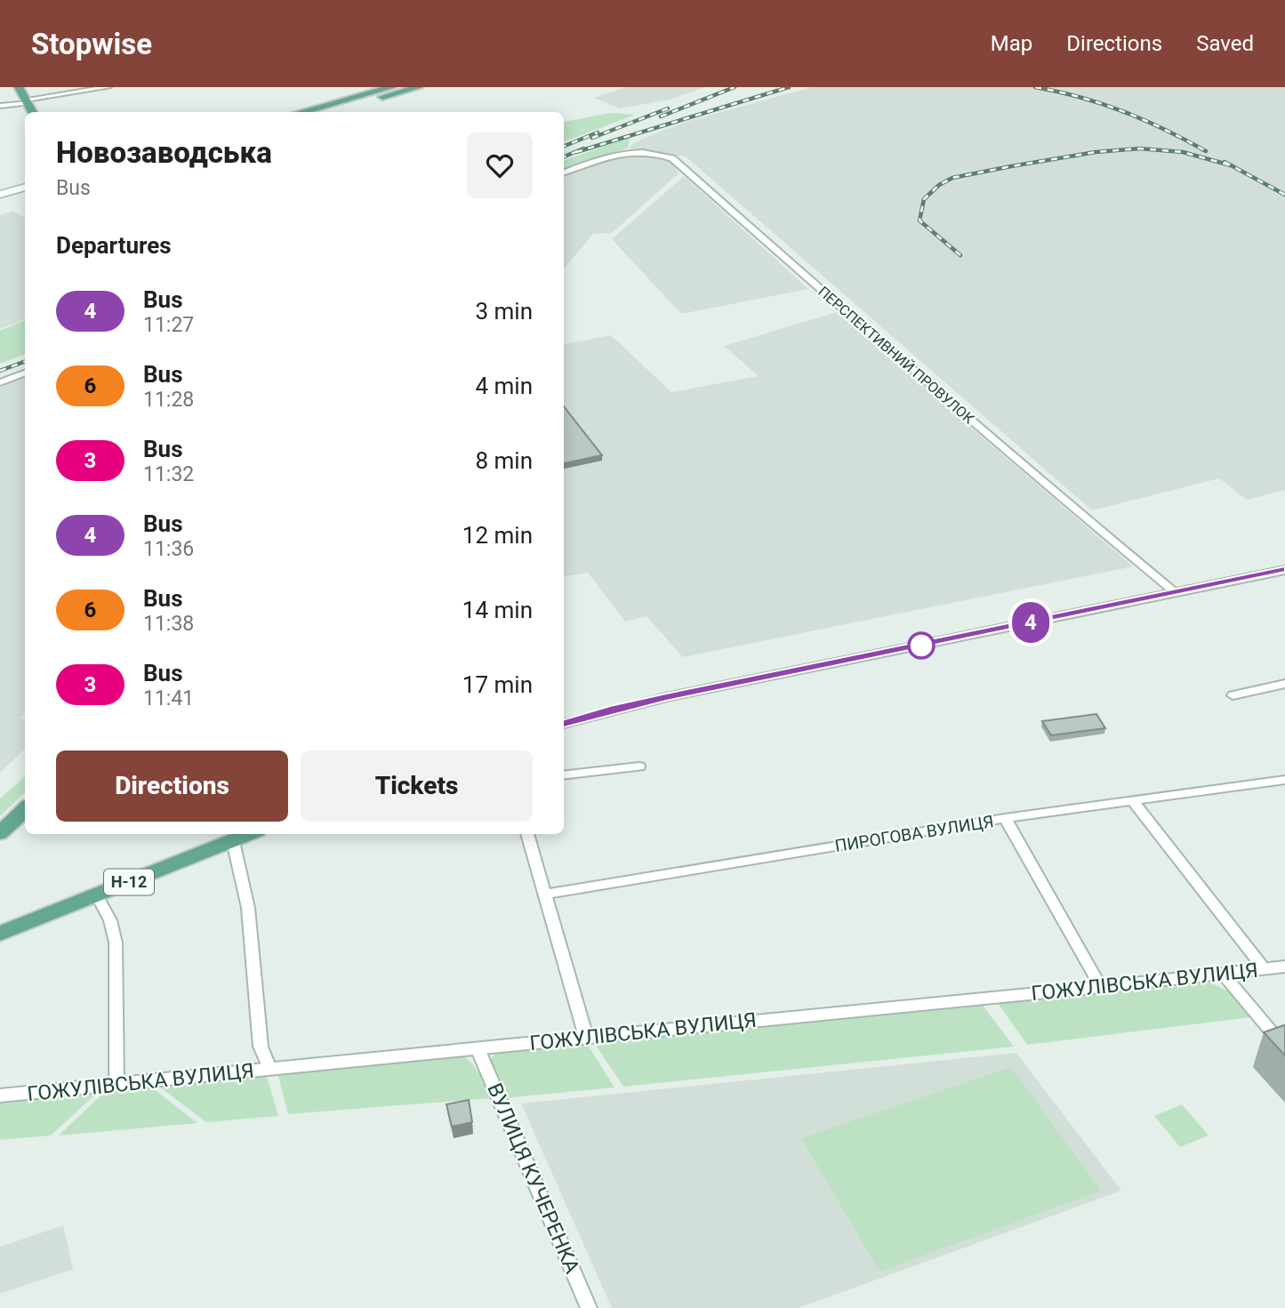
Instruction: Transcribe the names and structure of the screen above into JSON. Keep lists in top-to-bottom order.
{
  "streets": {
    "main road": ["Н-12"],
    "street": [
      "ПЕРСПЕКТИВНИЙ ПРОВУЛОК",
      "ПИРОГОВА ВУЛИЦЯ",
      "ГОЖУЛІВСЬКА ВУЛИЦЯ",
      "ВУЛИЦЯ КУЧЕРЕНКА"
    ]
  },
  "crossings": [
    ["ГОЖУЛІВСЬКА ВУЛИЦЯ", "ВУЛИЦЯ КУЧЕРЕНКА"]
  ],
  "lines": ["bus line 4"],
  "page": {
    "header": "Stopwise",
    "nav": ["Map", "Directions", "Saved"],
    "on_map": "4",
    "heading": [
      ["Новозаводська", "Bus"],
      "Departures"
    ],
    "list": [
      {
        "mark": "4",
        "name": "Bus",
        "note": "11:27",
        "value": "3 min"
      },
      {
        "mark": "6",
        "name": "Bus",
        "note": "11:28",
        "value": "4 min"
      },
      {
        "mark": "3",
        "name": "Bus",
        "note": "11:32",
        "value": "8 min"
      },
      {
        "mark": "4",
        "name": "Bus",
        "note": "11:36",
        "value": "12 min"
      },
      {
        "mark": "6",
        "name": "Bus",
        "note": "11:38",
        "value": "14 min"
      },
      {
        "mark": "3",
        "name": "Bus",
        "note": "11:41",
        "value": "17 min"
      }
    ],
    "buttons": ["Directions", "Tickets"]
  }
}
